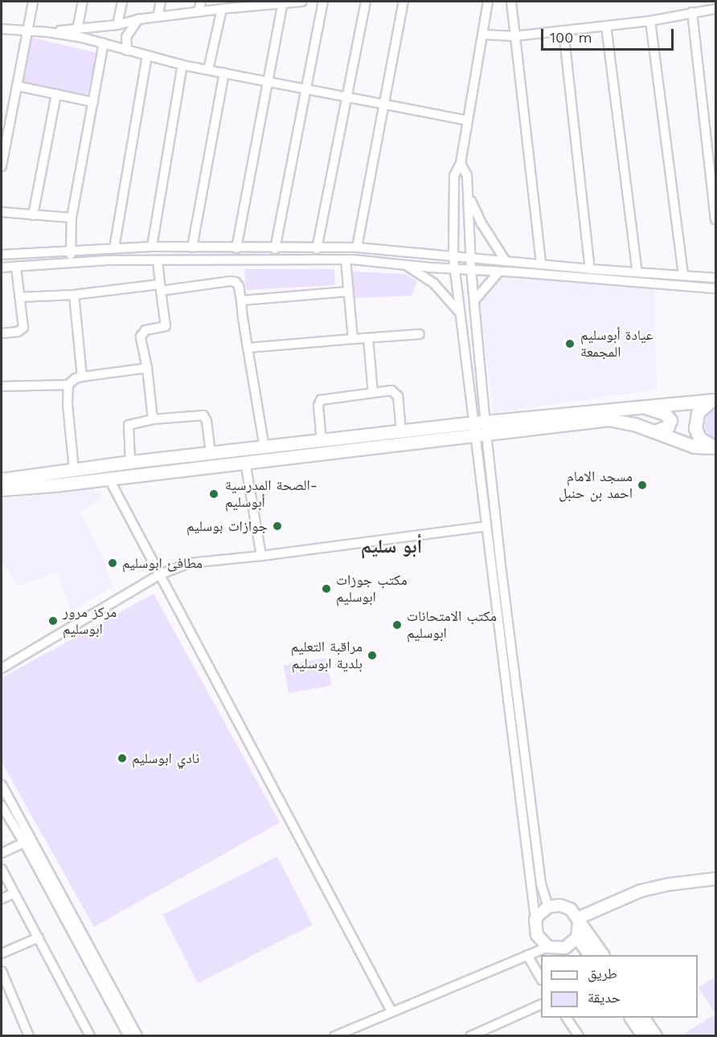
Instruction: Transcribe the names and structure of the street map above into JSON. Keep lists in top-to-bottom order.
{
  "districts": ["أبو سليم"],
  "places": [
    "عيادة أبوسليم المجمعة",
    "مسجد الامام احمد بن حنبل",
    "الصحة المدرسية- أبوسليم",
    "جوازات بوسليم",
    "مطافئ ابوسليم",
    "مكتب جوزات ابوسليم",
    "مركز مرور ابوسليم",
    "مكتب الامتحانات ابوسليم",
    "مراقبة التعليم بلدية ابوسليم",
    "نادي ابوسليم"
  ],
  "legend": ["طريق", "حديقة"],
  "scale_bar": "100 m"
}
